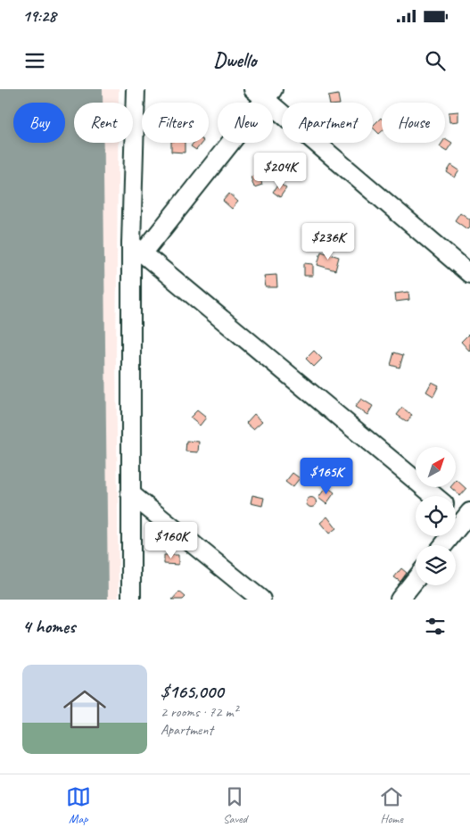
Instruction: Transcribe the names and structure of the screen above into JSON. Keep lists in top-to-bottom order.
{
  "north": "top right",
  "page": {
    "status": "19:28",
    "header": "Dwello",
    "chip": [
      "Buy",
      "Rent",
      "Filters",
      "New",
      "Apartment",
      "House"
    ],
    "price": [
      "$204K",
      "$236K",
      "$165K",
      "$160K"
    ],
    "heading": "4 homes",
    "list": [
      {
        "name": "$165,000",
        "note": "2 rooms · 72 m² · Apartment"
      }
    ],
    "tabs": ["Map", "Saved", "Home"]
  }
}
